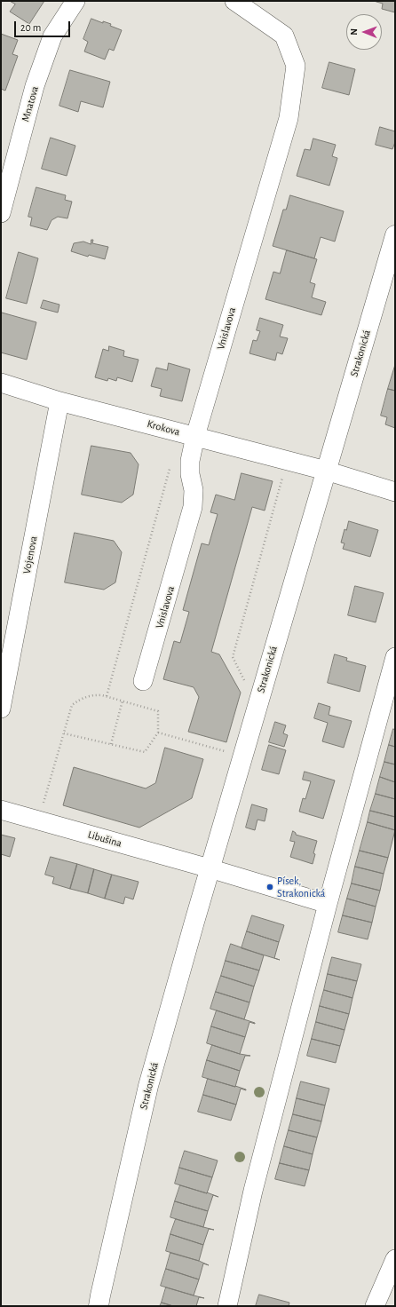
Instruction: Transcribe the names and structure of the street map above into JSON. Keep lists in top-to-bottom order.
{
  "streets": {
    "main road": ["Strakonická"],
    "street": [
      "Mnatova",
      "Vnislavova",
      "Krokova",
      "Vojenova",
      "Libušina"
    ]
  },
  "crossings": [
    ["Vnislavova", "Krokova"],
    ["Strakonická", "Krokova"],
    ["Strakonická", "Libušina"],
    ["Krokova", "Vojenova"]
  ],
  "places": ["Písek, Strakonická"],
  "scale_bar": "20 m",
  "north": "left"
}
